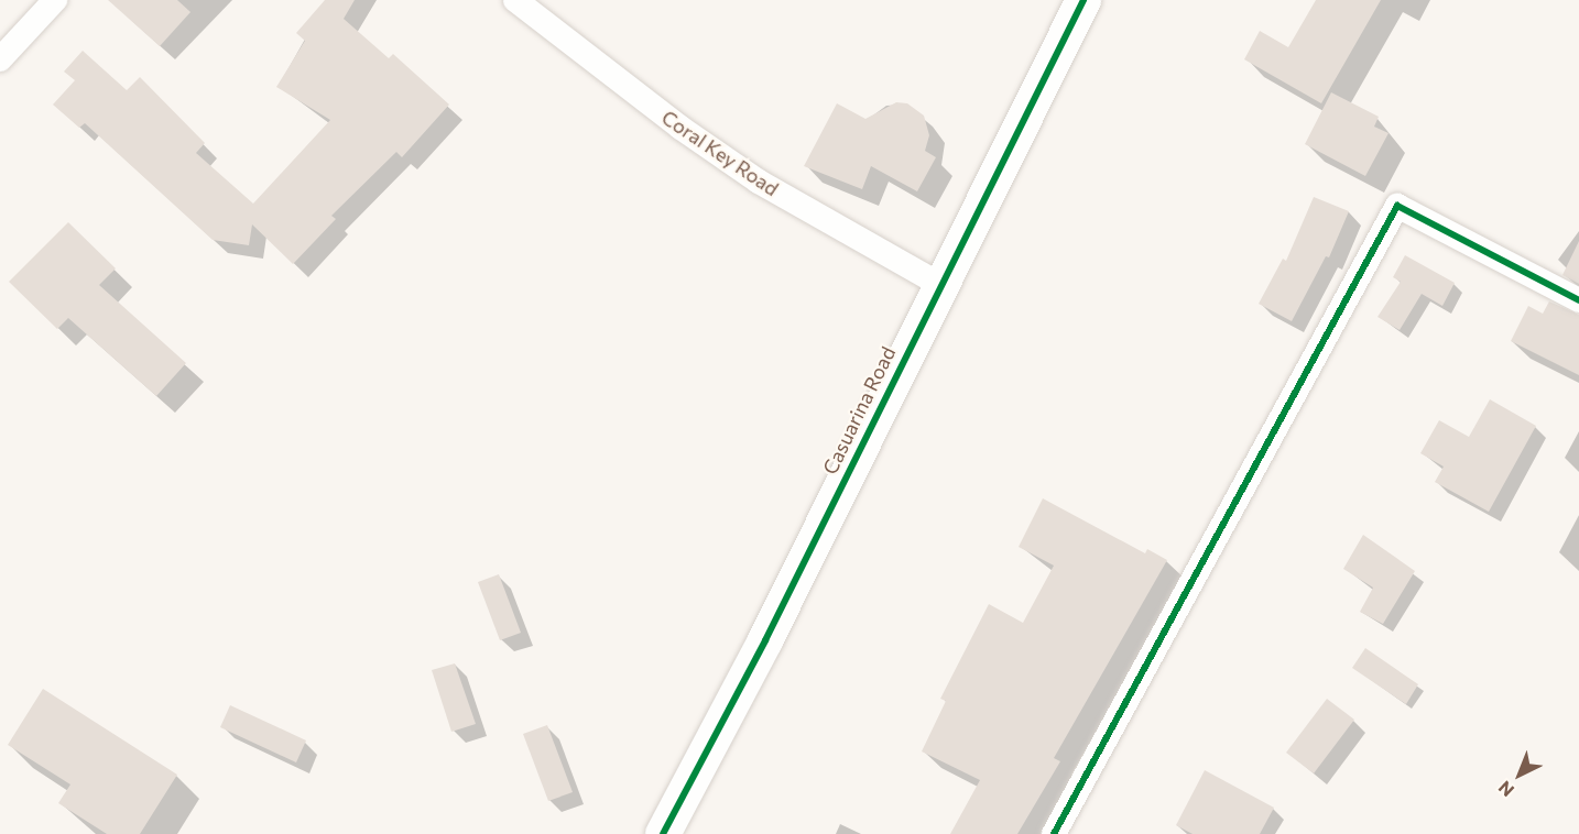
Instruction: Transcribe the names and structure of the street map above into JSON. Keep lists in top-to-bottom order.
{
  "streets": {
    "street": ["Coral Key Road", "Casuarina Road"]
  },
  "crossings": [
    ["Coral Key Road", "Casuarina Road"]
  ],
  "north": "bottom left"
}
